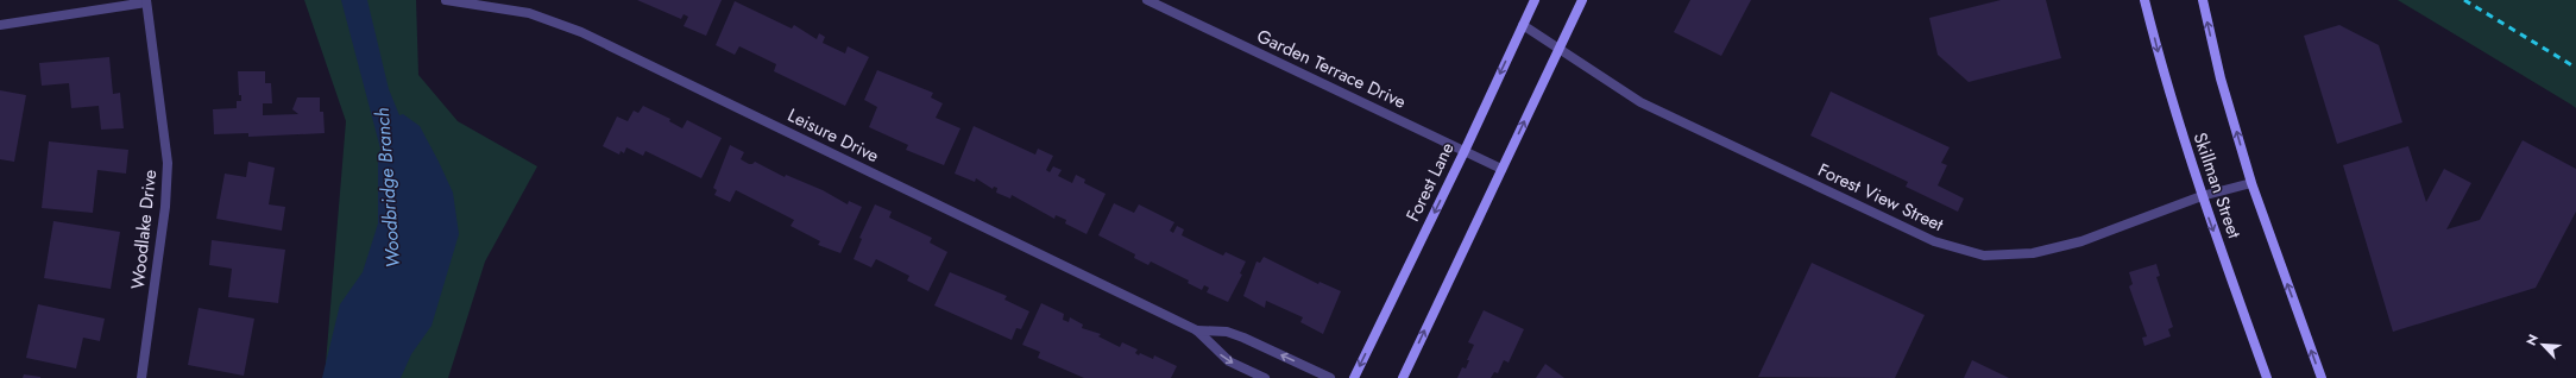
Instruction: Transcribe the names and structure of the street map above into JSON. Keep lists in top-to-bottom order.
{
  "streets": {
    "main road": ["Forest Lane", "Skillman Street"],
    "street": [
      "Garden Terrace Drive",
      "Leisure Drive",
      "Forest View Street",
      "Woodlake Drive"
    ]
  },
  "crossings": [
    ["Garden Terrace Drive", "Forest Lane"],
    ["Forest Lane", "Forest View Street"],
    ["Skillman Street", "Forest View Street"]
  ],
  "water": ["Woodbridge Branch"],
  "north": "top left"
}
